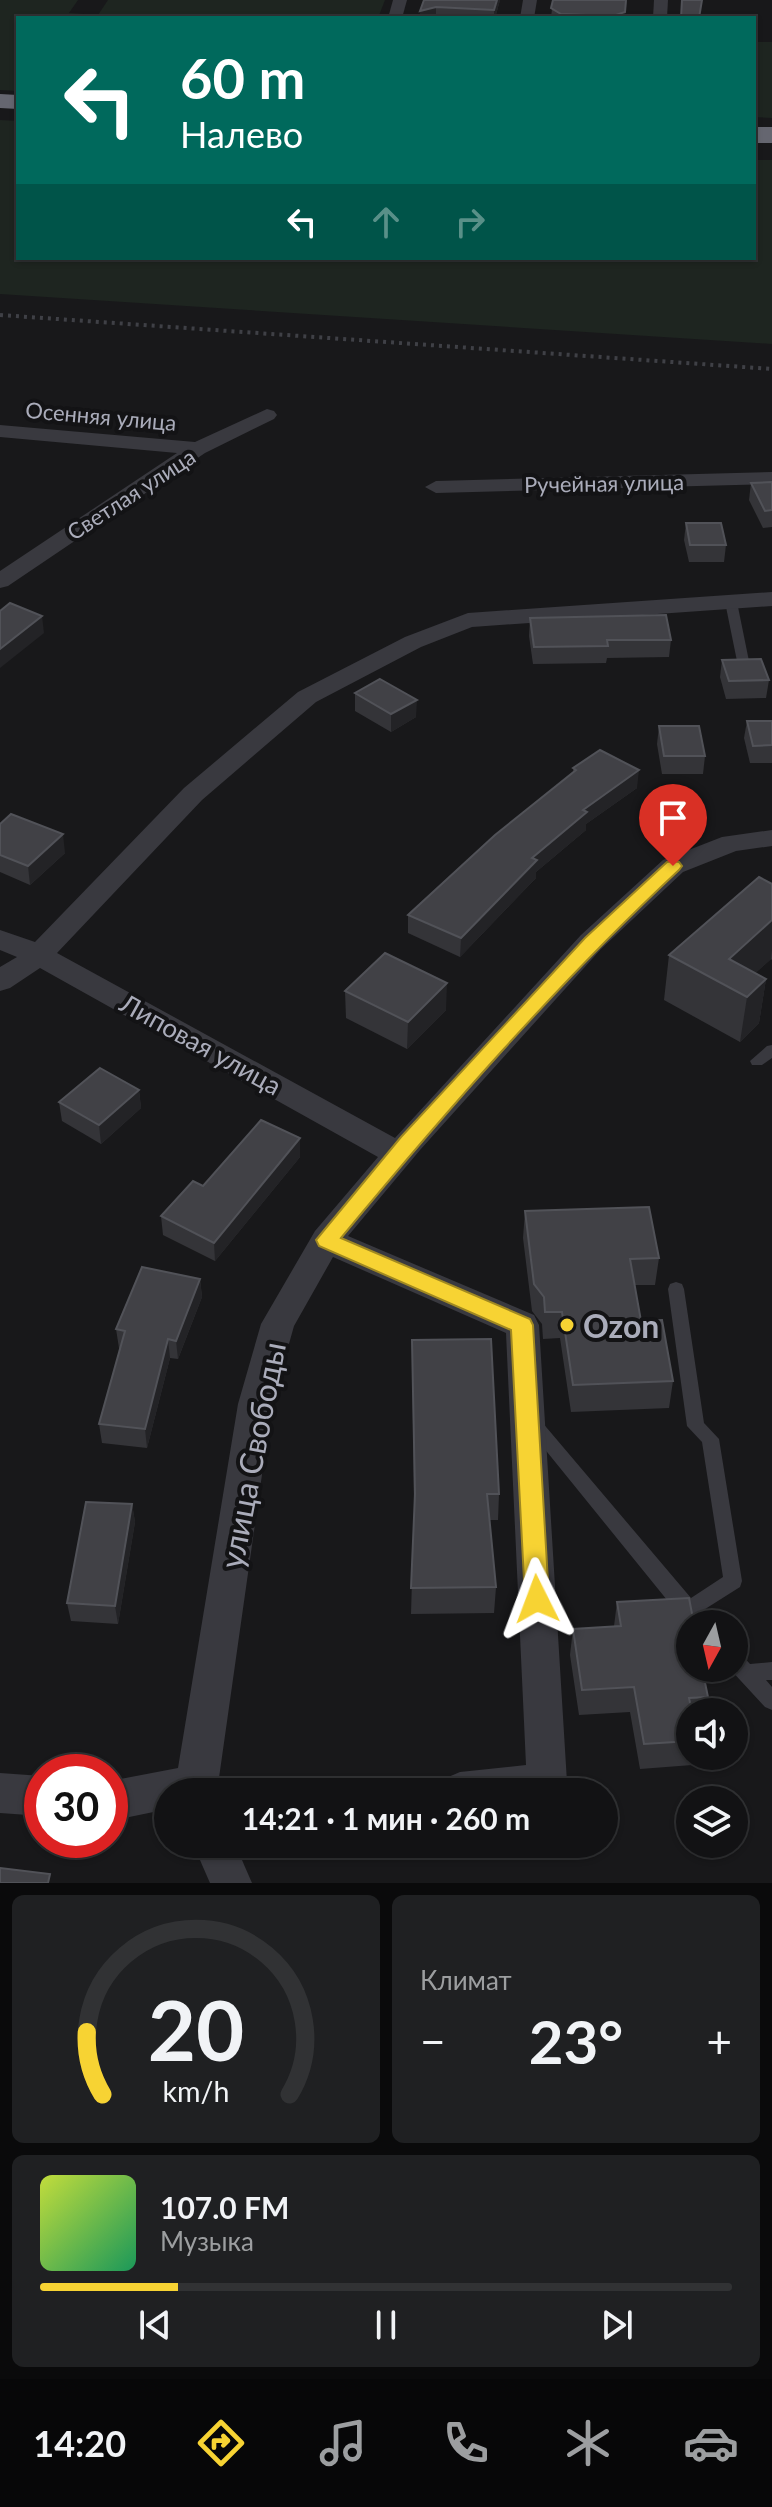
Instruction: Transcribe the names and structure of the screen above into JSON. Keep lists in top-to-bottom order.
{
  "streets": {
    "street": [
      "Осенняя улица",
      "Ручейная улица",
      "Светлая улица",
      "Липовая улица",
      "улица Свободы"
    ]
  },
  "crossings": [
    ["Осенняя улица", "Светлая улица"],
    ["Липовая улица", "улица Свободы"]
  ],
  "places": ["Ozon"],
  "north": "bottom",
  "page": {
    "turn": ["60 m", "Налево"],
    "limit": "30",
    "trip": "14:21 · 1 мин · 260 m",
    "tile": "Климат",
    "heat": ["−", "23°", "+"],
    "song": ["107.0 FM", "Музыка"],
    "tabs": "14:20",
    "gauge": ["20", "km/h"]
  }
}
